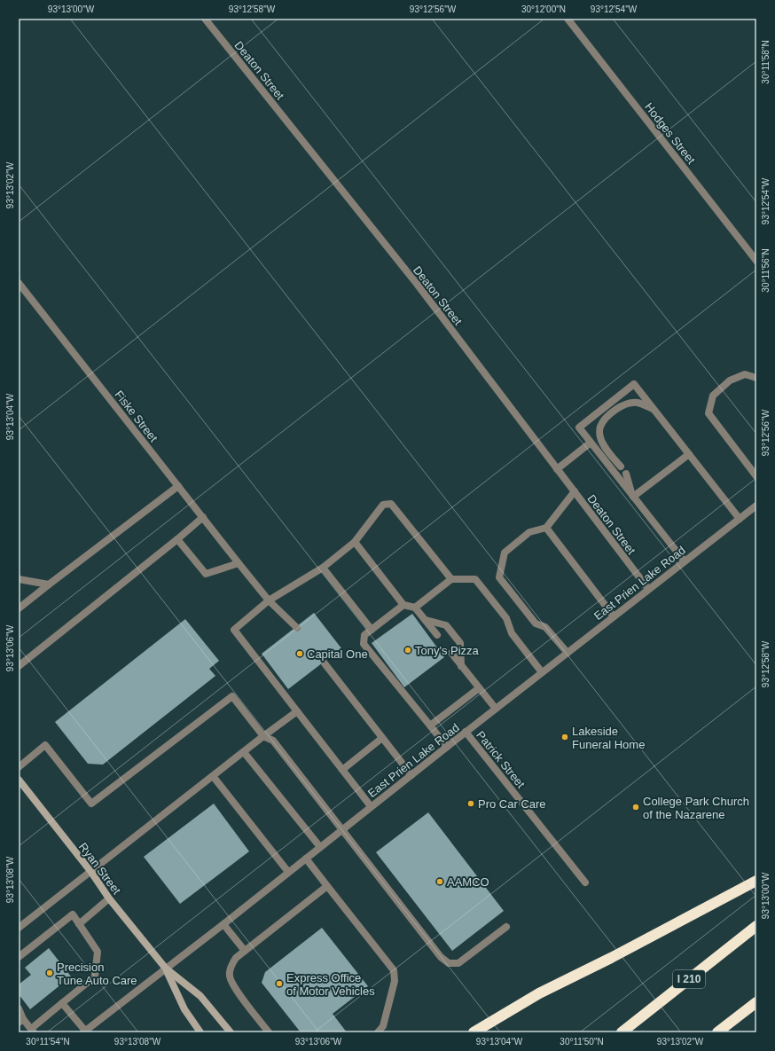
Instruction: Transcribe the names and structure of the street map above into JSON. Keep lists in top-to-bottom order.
{
  "streets": {
    "highway": ["I 210"],
    "main road": ["Ryan Street"],
    "street": [
      "Deaton Street",
      "Hodges Street",
      "Fiske Street",
      "East Prien Lake Road",
      "Patrick Street"
    ]
  },
  "crossings": [
    ["Deaton Street", "East Prien Lake Road"],
    ["East Prien Lake Road", "Patrick Street"],
    ["East Prien Lake Road", "Ryan Street"]
  ],
  "places": [
    "Tony's Pizza",
    "Capital One",
    "Lakeside Funeral Home",
    "Pro Car Care",
    "College Park Church of the Nazarene",
    "AAMCO",
    "Precision Tune Auto Care",
    "Express Office of Motor Vehicles"
  ],
  "coordinates": [
    "93°13'00\"W",
    "93°12'58\"W",
    "93°12'56\"W",
    "30°12'00\"N",
    "93°12'54\"W",
    "30°11'58\"N",
    "93°13'02\"W",
    "30°11'56\"N",
    "93°13'04\"W",
    "93°13'06\"W",
    "93°13'08\"W",
    "30°11'54\"N",
    "30°11'50\"N"
  ]
}
